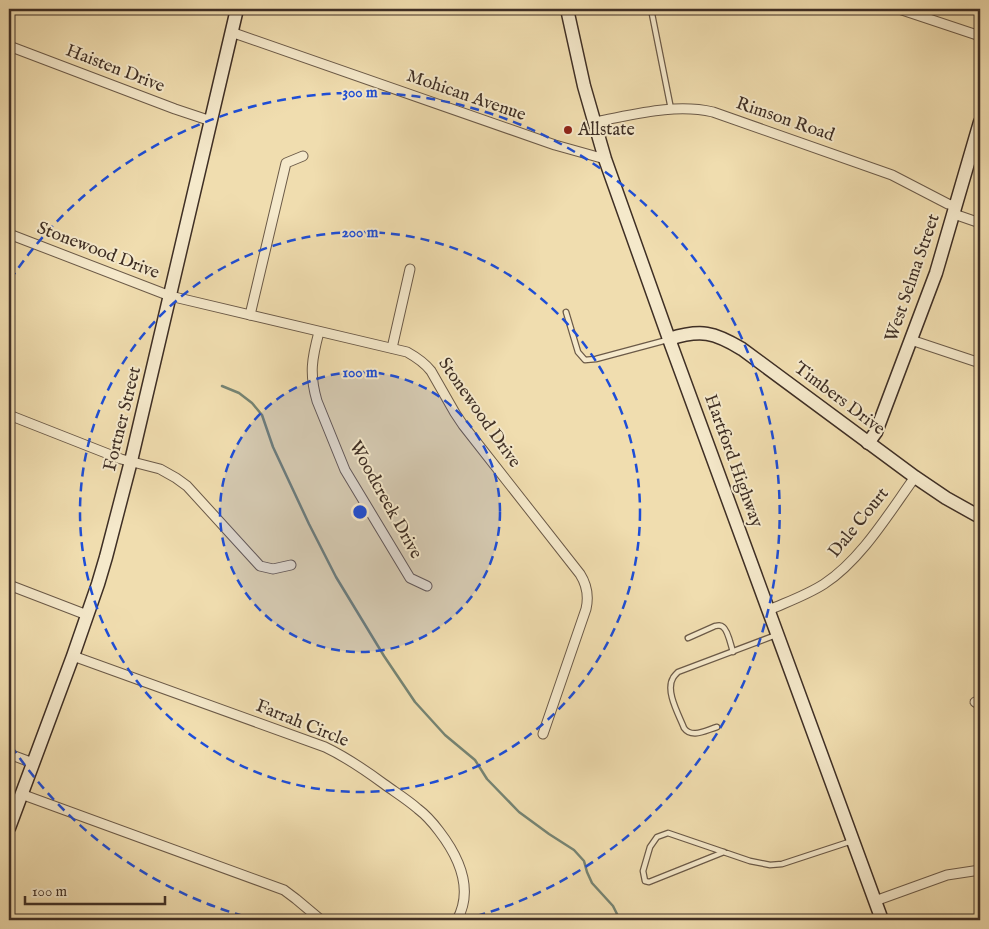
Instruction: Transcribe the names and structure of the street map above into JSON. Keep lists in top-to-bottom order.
{
  "streets": {
    "street": [
      "Haisten Drive",
      "Mohican Avenue",
      "Rimson Road",
      "Stonewood Drive",
      "West Selma Street",
      "Timbers Drive",
      "Fortner Street",
      "Hartford Highway",
      "Woodcreek Drive",
      "Dale Court",
      "Farrah Circle"
    ]
  },
  "crossings": [
    ["Haisten Drive", "Fortner Street"],
    ["Mohican Avenue", "Fortner Street"],
    ["Mohican Avenue", "Hartford Highway"],
    ["Rimson Road", "West Selma Street"],
    ["Rimson Road", "Hartford Highway"],
    ["Stonewood Drive", "Fortner Street"],
    ["Stonewood Drive", "Woodcreek Drive"],
    ["West Selma Street", "Timbers Drive"],
    ["Timbers Drive", "Hartford Highway"],
    ["Timbers Drive", "Dale Court"],
    ["Fortner Street", "Farrah Circle"],
    ["Hartford Highway", "Dale Court"]
  ],
  "places": ["Allstate"],
  "scale_bar": "100 m",
  "rings": ["300 m", "200 m", "100 m"]
}
